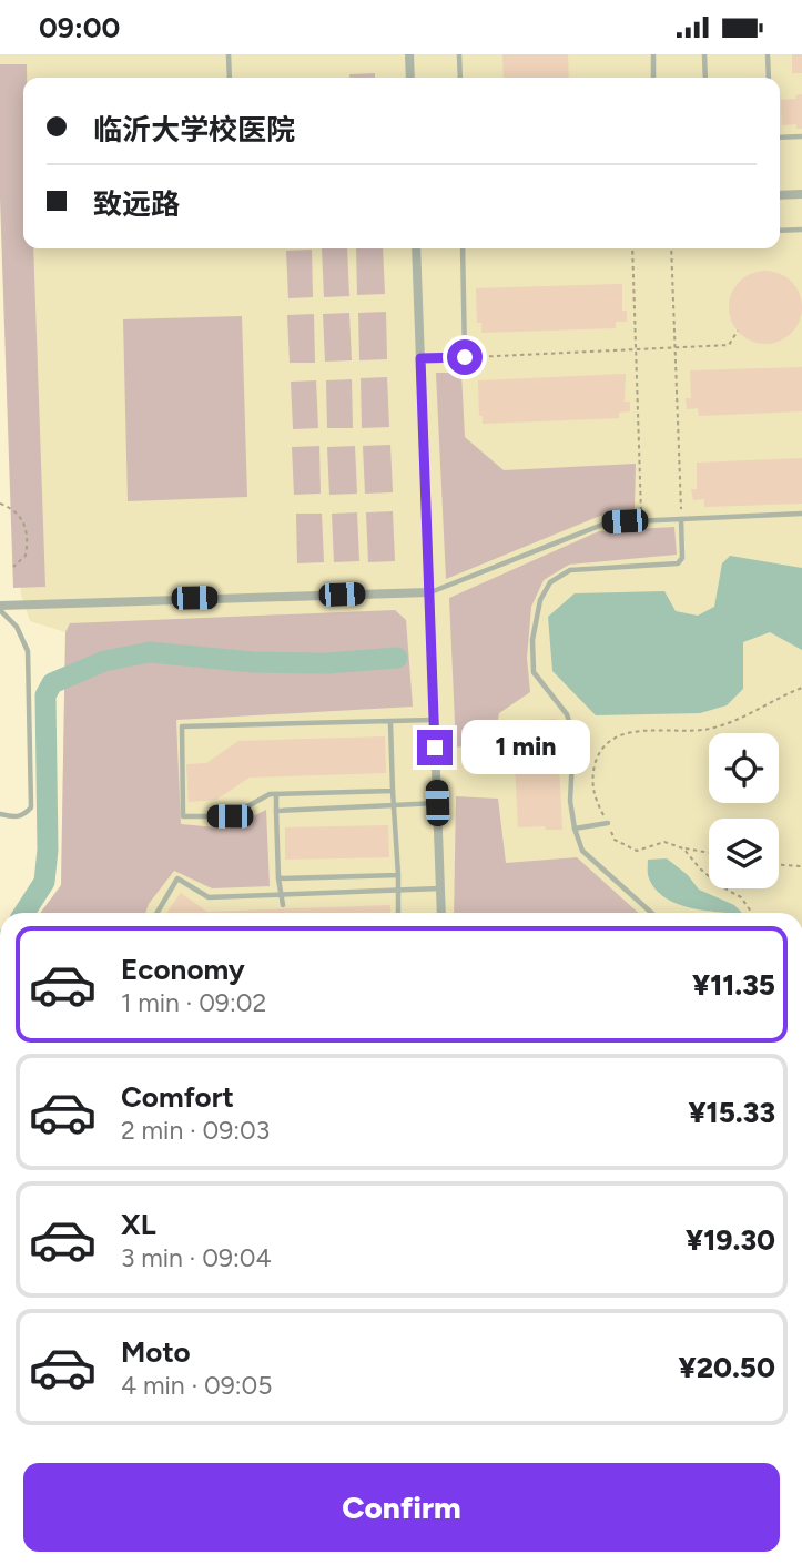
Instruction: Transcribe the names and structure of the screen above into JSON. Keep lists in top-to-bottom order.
{
  "page": {
    "status": "09:00",
    "banner": ["临沂大学校医院", "致远路"],
    "bubble": "1 min",
    "list": [
      {
        "name": "Economy",
        "note": "1 min · 09:02",
        "value": "¥11.35"
      },
      {
        "name": "Comfort",
        "note": "2 min · 09:03",
        "value": "¥15.33"
      },
      {
        "name": "XL",
        "note": "3 min · 09:04",
        "value": "¥19.30"
      },
      {
        "name": "Moto",
        "note": "4 min · 09:05",
        "value": "¥20.50"
      }
    ],
    "buttons": "Confirm"
  }
}
